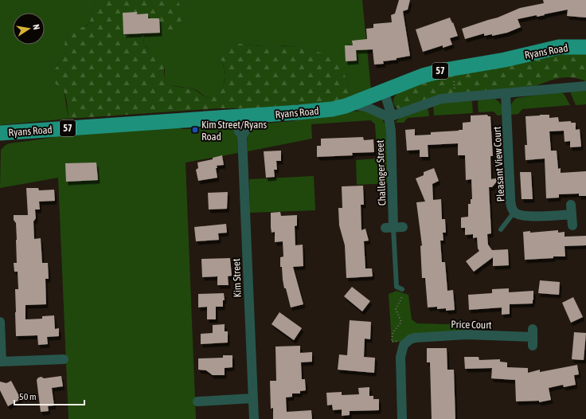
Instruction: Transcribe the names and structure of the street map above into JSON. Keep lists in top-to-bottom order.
{
  "streets": {
    "main road": ["Ryans Road", "57"],
    "street": [
      "Pleasant View Court",
      "Challenger Street",
      "Kim Street",
      "Price Court"
    ]
  },
  "crossings": [
    ["Ryans Road", "Challenger Street"],
    ["Ryans Road", "Kim Street"]
  ],
  "places": {
    "transit": ["Kim Street/Ryans Road"]
  },
  "scale_bar": "50 m",
  "north": "right"
}
